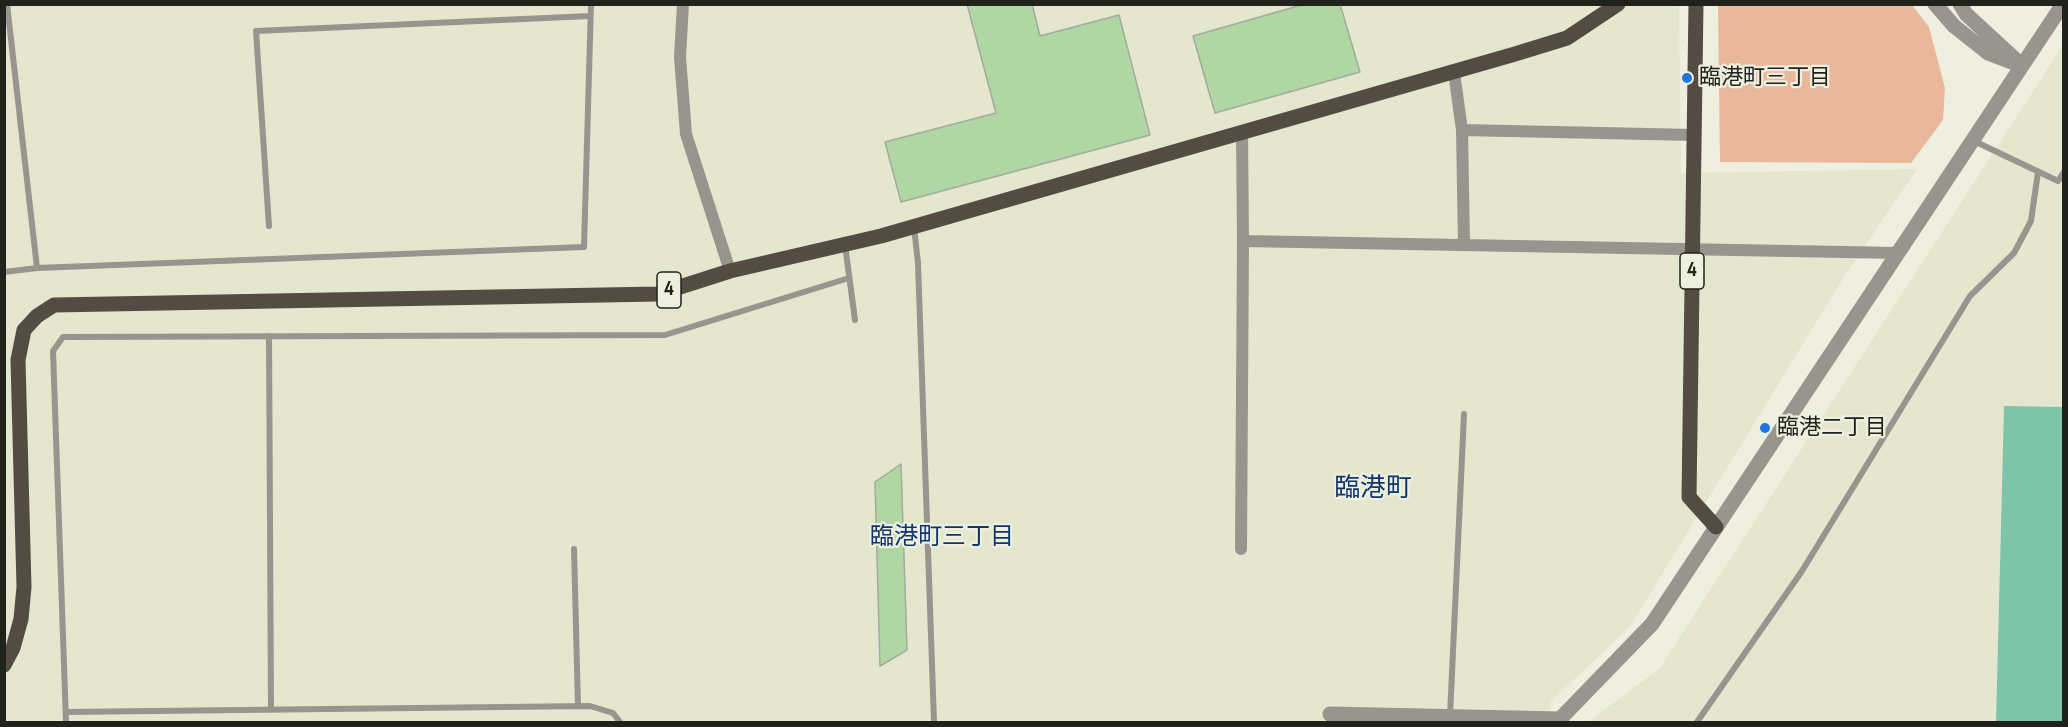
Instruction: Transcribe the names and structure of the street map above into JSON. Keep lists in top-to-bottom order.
{
  "streets": {
    "main road": ["4"]
  },
  "districts": ["臨港町", "臨港町三丁目"],
  "places": ["臨港町三丁目", "臨港二丁目"]
}
